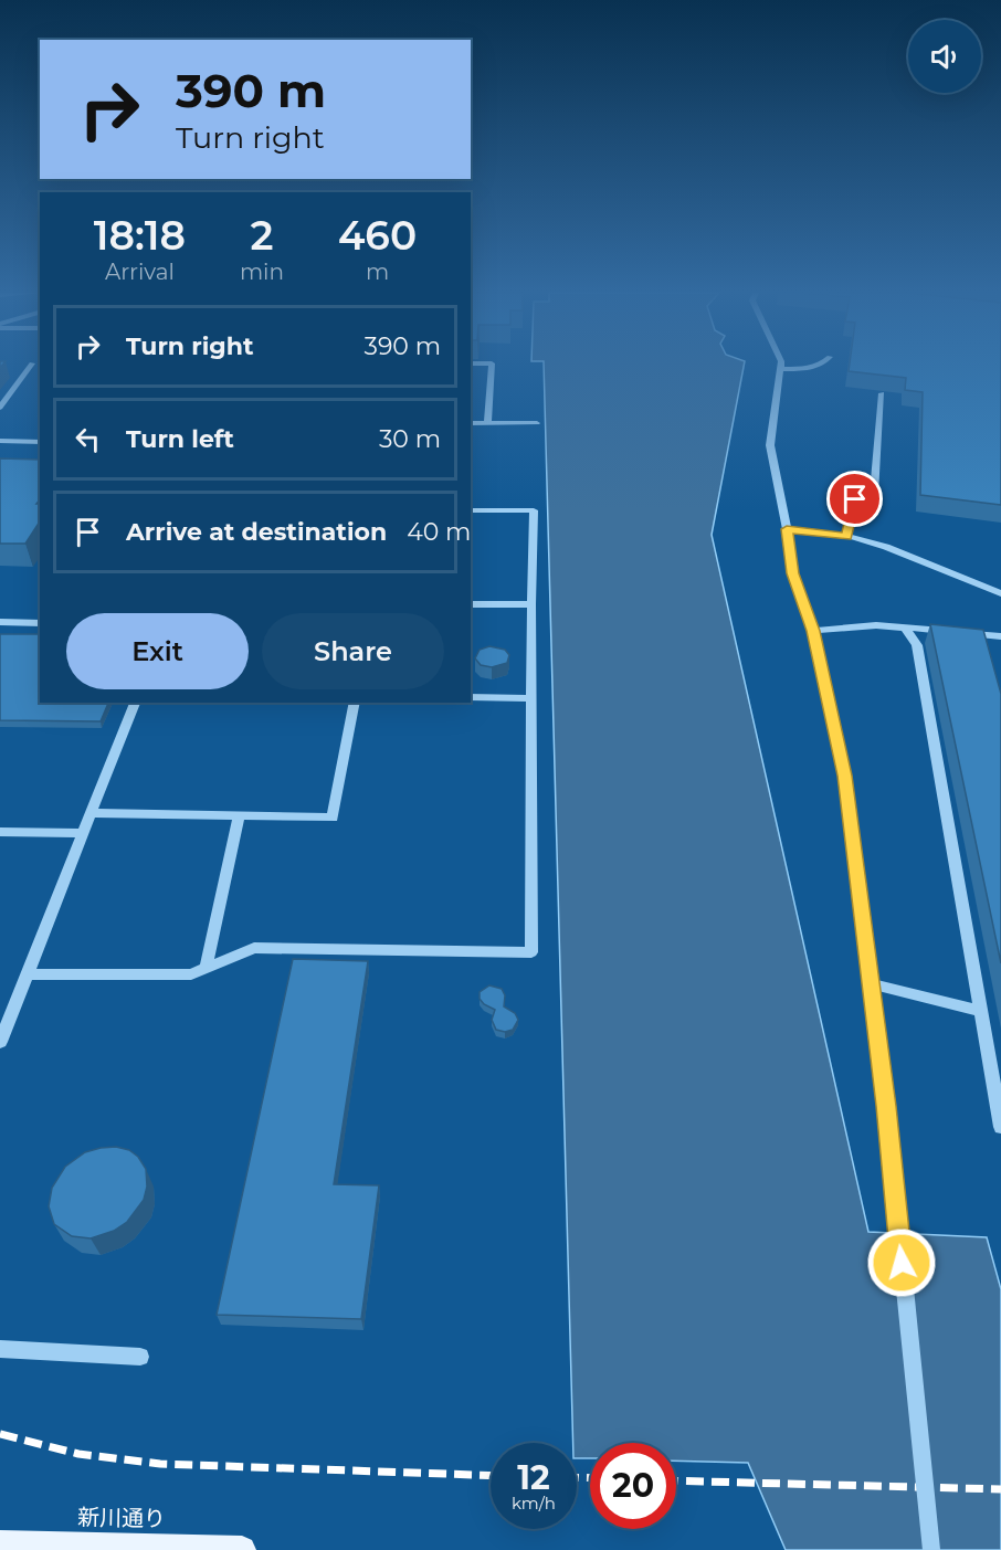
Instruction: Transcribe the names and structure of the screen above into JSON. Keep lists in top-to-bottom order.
{
  "streets": {
    "main road": ["新川通り"]
  },
  "page": {
    "turn": ["390 m", "Turn right"],
    "eta": [
      "18:18",
      "Arrival",
      "2",
      "min",
      "460",
      "m"
    ],
    "list": [
      {
        "name": "Turn right",
        "value": "390 m"
      },
      {
        "name": "Turn left",
        "value": "30 m"
      },
      {
        "name": "Arrive at destination",
        "value": "40 m"
      }
    ],
    "buttons": ["Exit", "Share"],
    "speed": "12 km/h",
    "limit": "20"
  }
}
